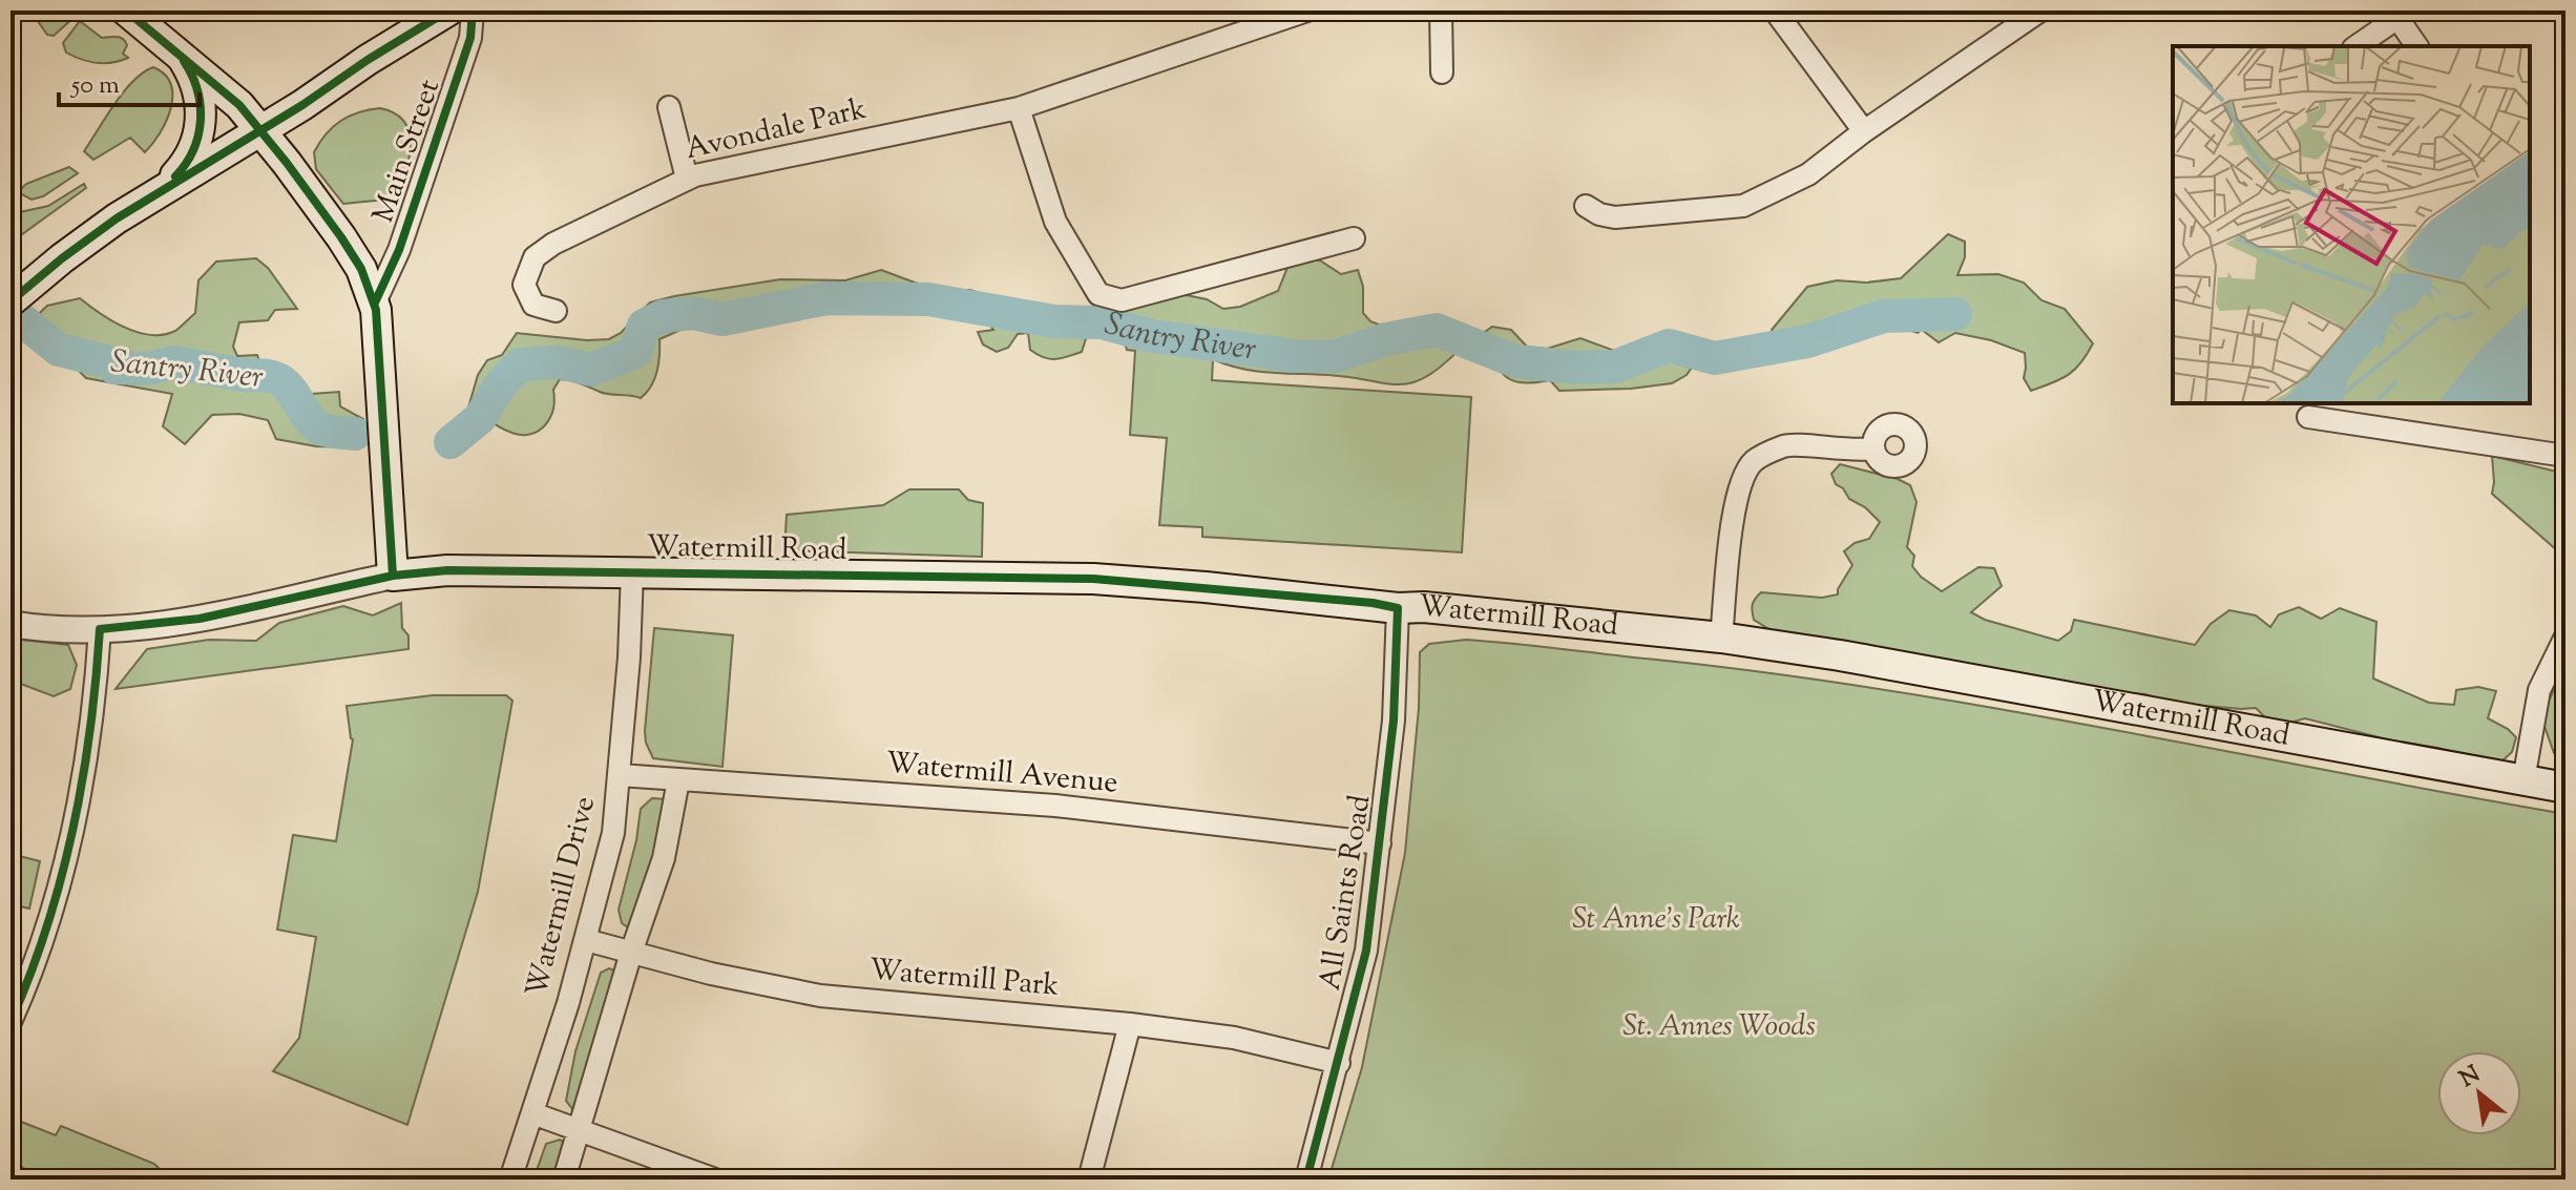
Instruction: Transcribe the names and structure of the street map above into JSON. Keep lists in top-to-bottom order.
{
  "streets": {
    "main road": ["Main Street", "Watermill Road"],
    "street": [
      "Avondale Park",
      "Watermill Avenue",
      "All Saints Road",
      "Watermill Drive",
      "Watermill Park"
    ]
  },
  "crossings": [
    ["Main Street", "Watermill Road"],
    ["Watermill Road", "All Saints Road"],
    ["Watermill Road", "Watermill Drive"],
    ["Watermill Avenue", "All Saints Road"],
    ["Watermill Avenue", "Watermill Drive"],
    ["All Saints Road", "Watermill Park"],
    ["Watermill Drive", "Watermill Park"]
  ],
  "water": ["Santry River"],
  "parks": ["St Anne's Park", "St. Annes Woods"],
  "scale_bar": "50 m",
  "north": "top left"
}
